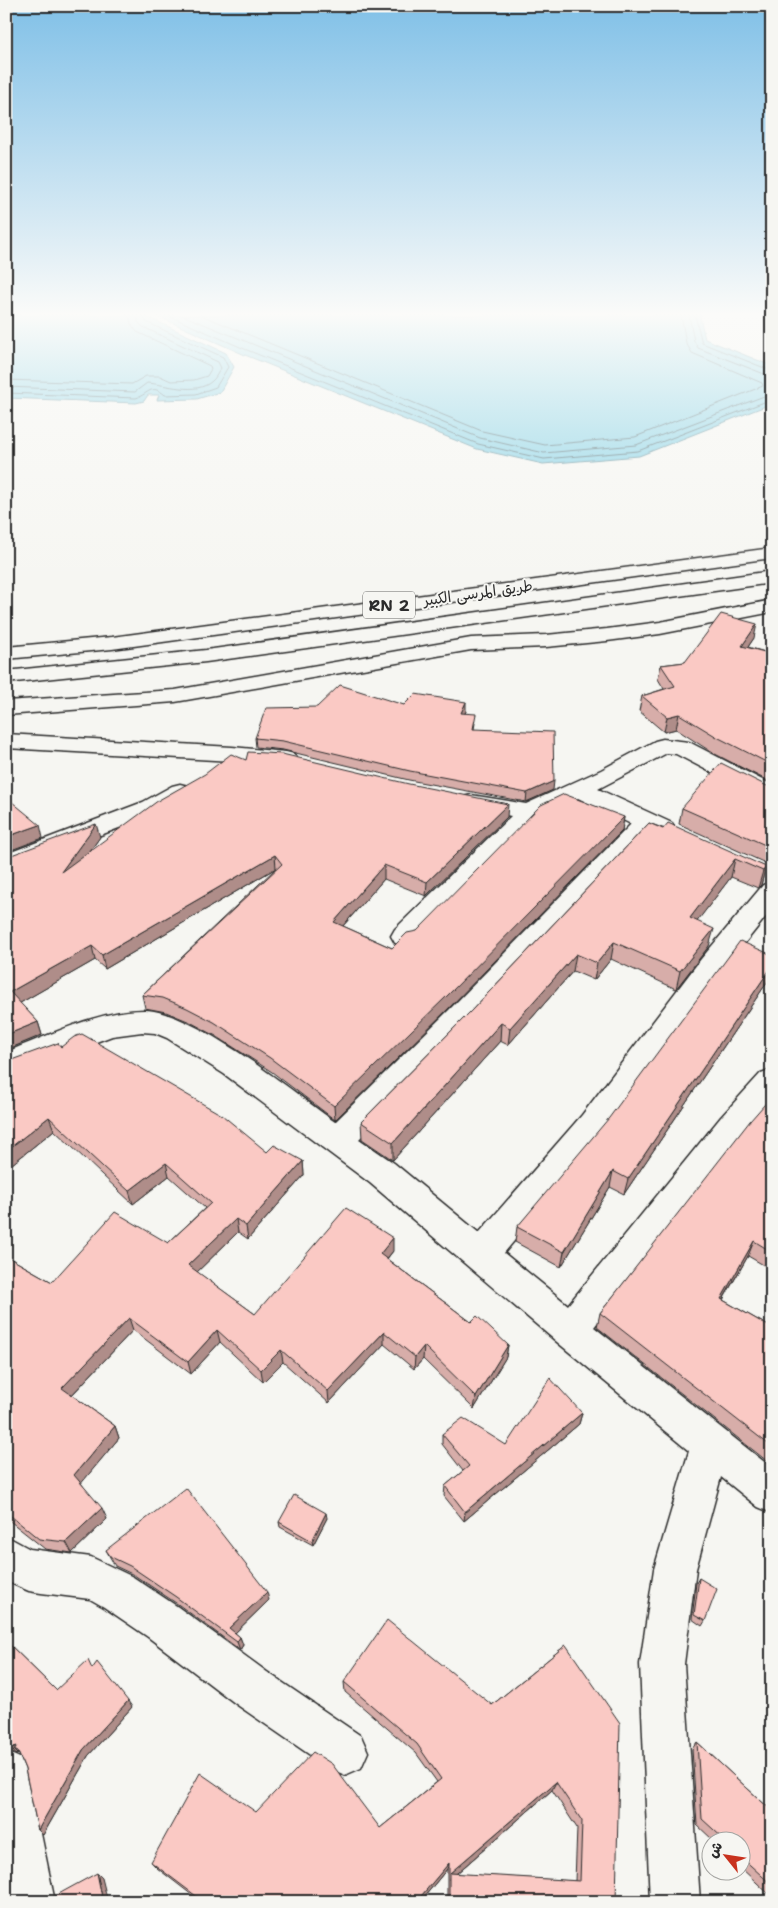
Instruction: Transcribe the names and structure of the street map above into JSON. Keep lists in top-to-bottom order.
{
  "streets": {
    "street": ["طريق المرسى الكبير", "RN 2"]
  },
  "north": "top left"
}
